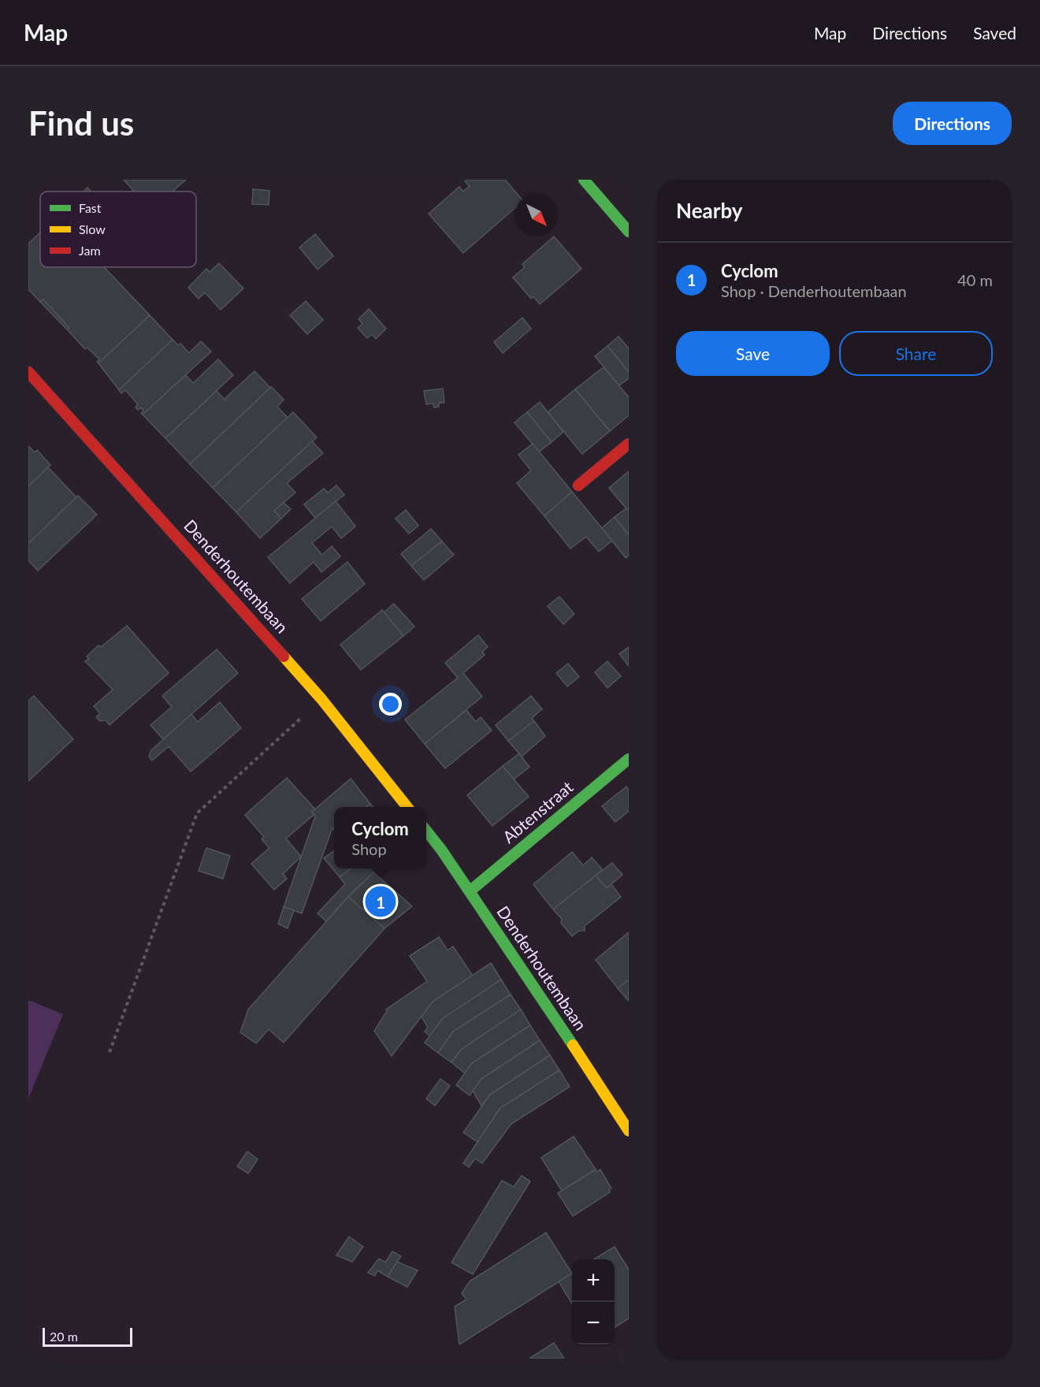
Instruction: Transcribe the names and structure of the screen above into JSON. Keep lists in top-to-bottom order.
{
  "streets": {
    "street": ["Denderhoutembaan", "Abtenstraat"]
  },
  "crossings": [
    ["Denderhoutembaan", "Abtenstraat"]
  ],
  "legend": ["Fast", "Slow", "Jam"],
  "scale_bar": "20 m",
  "north": "bottom right",
  "page": {
    "header": "Map",
    "nav": ["Map", "Directions", "Saved"],
    "buttons": [
      "Directions",
      ["Save", "Share"]
    ],
    "title": "Find us",
    "heading": "Nearby",
    "list": [
      {
        "mark": "1",
        "name": "Cyclom",
        "note": "Shop · Denderhoutembaan",
        "value": "40 m"
      }
    ],
    "popup": ["Cyclom", "Shop"],
    "pins": "1",
    "map_buttons": ["+", "−"],
    "scale": "20 m"
  }
}
